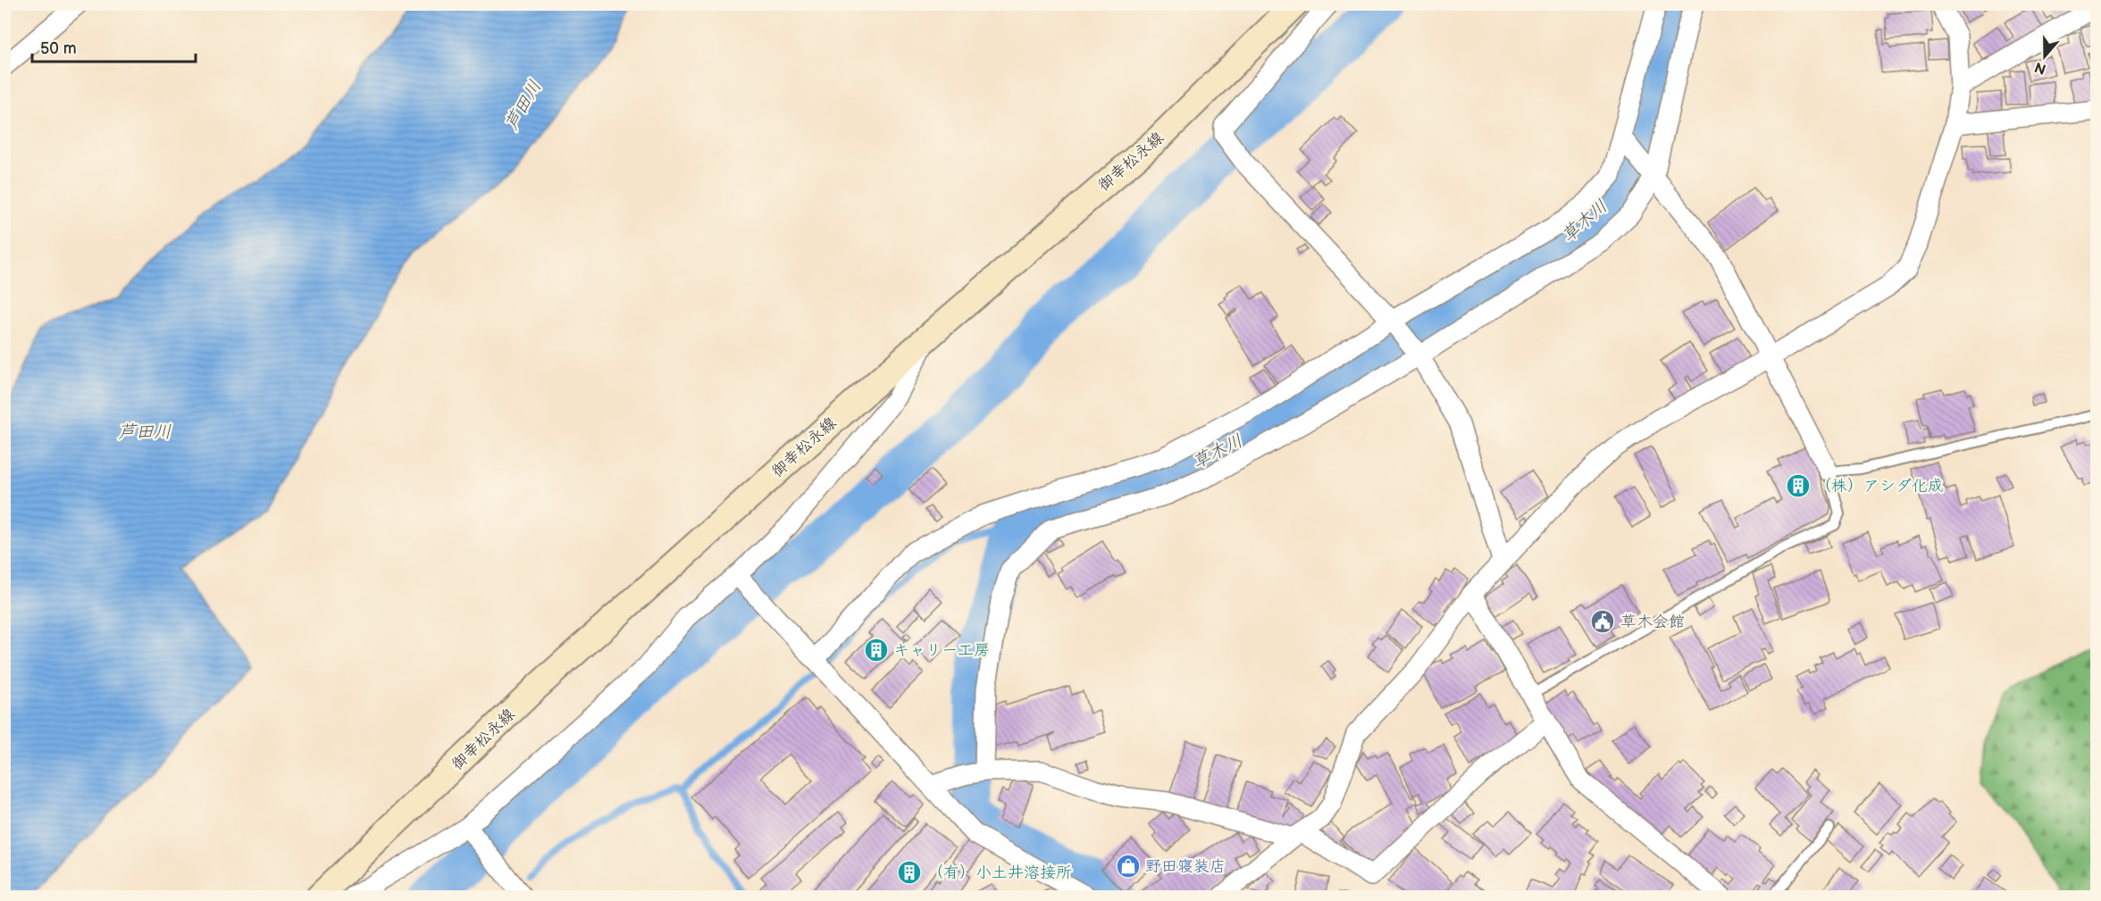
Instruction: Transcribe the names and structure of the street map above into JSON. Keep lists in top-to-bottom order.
{
  "streets": {
    "main road": ["御幸松永線"]
  },
  "water": ["芦田川", "草木川"],
  "places": {
    "building": ["（株）アシダ化成", "キャリー工房", "（有）小土井溶接所"],
    "public building": ["草木会館"],
    "shop": ["野田寝装店"]
  },
  "scale_bar": "50 m",
  "north": "bottom"
}
